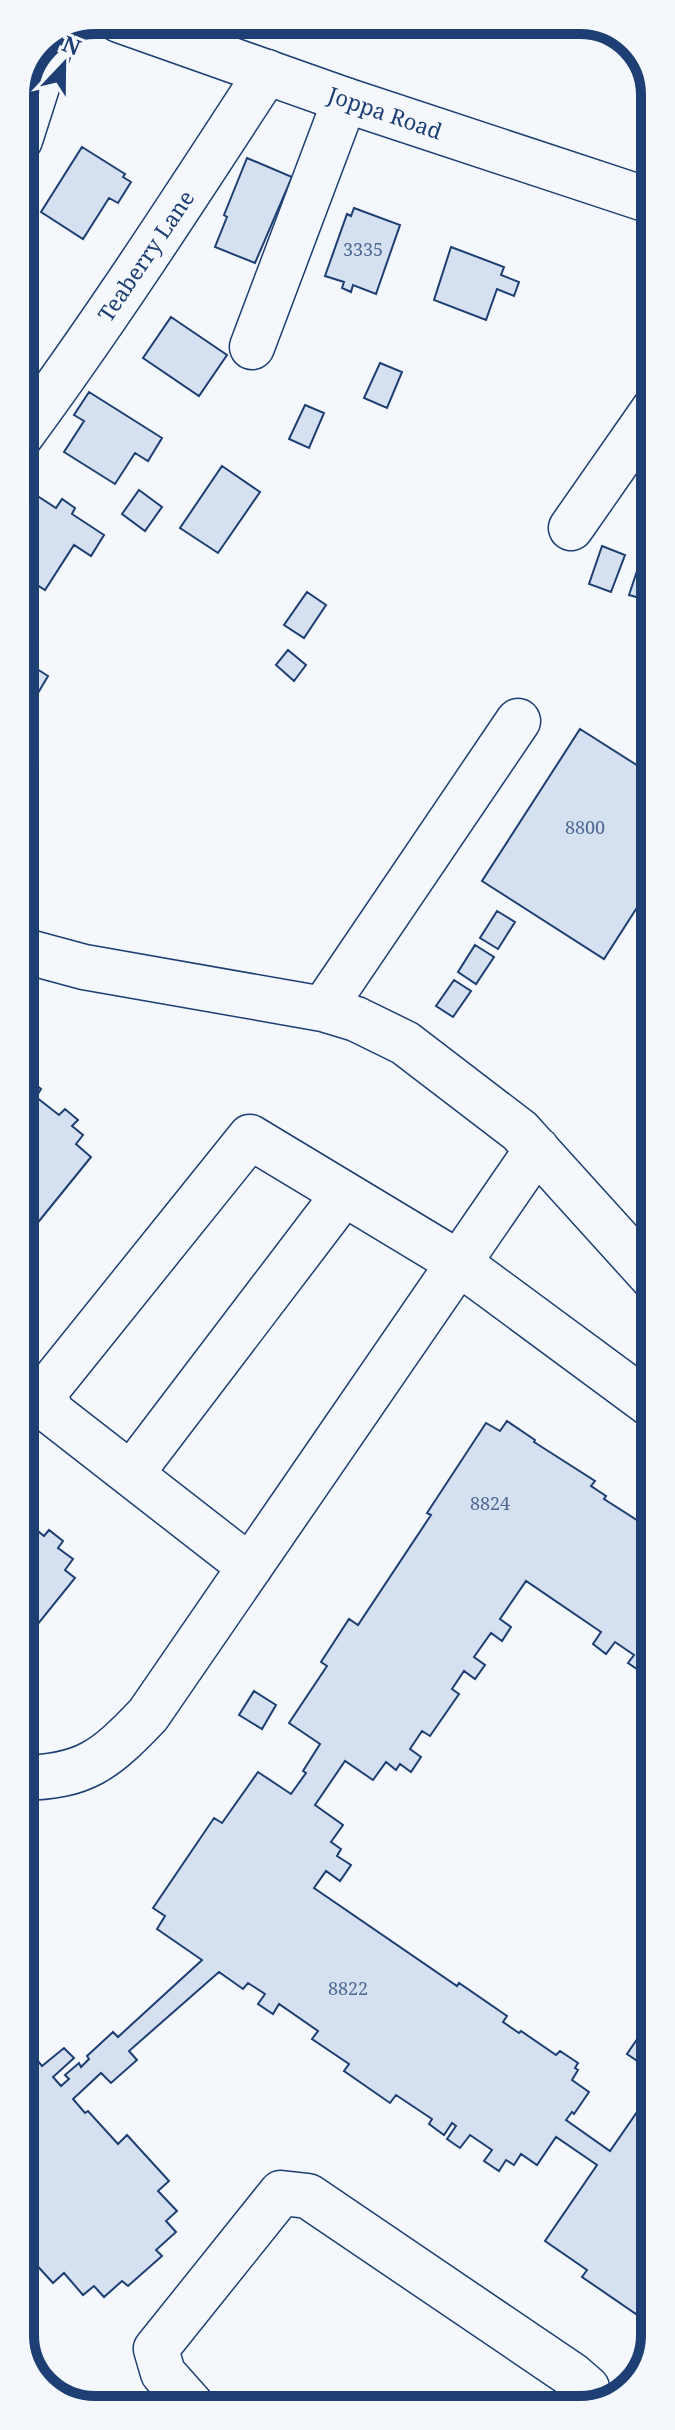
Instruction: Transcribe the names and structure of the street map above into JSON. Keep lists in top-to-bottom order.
{
  "streets": {
    "main road": ["Joppa Road", "Teaberry Lane"]
  },
  "crossings": [
    ["Joppa Road", "Teaberry Lane"]
  ],
  "house_numbers": [
    "3335",
    "8800",
    "8824",
    "8822"
  ],
  "north": "top"
}
